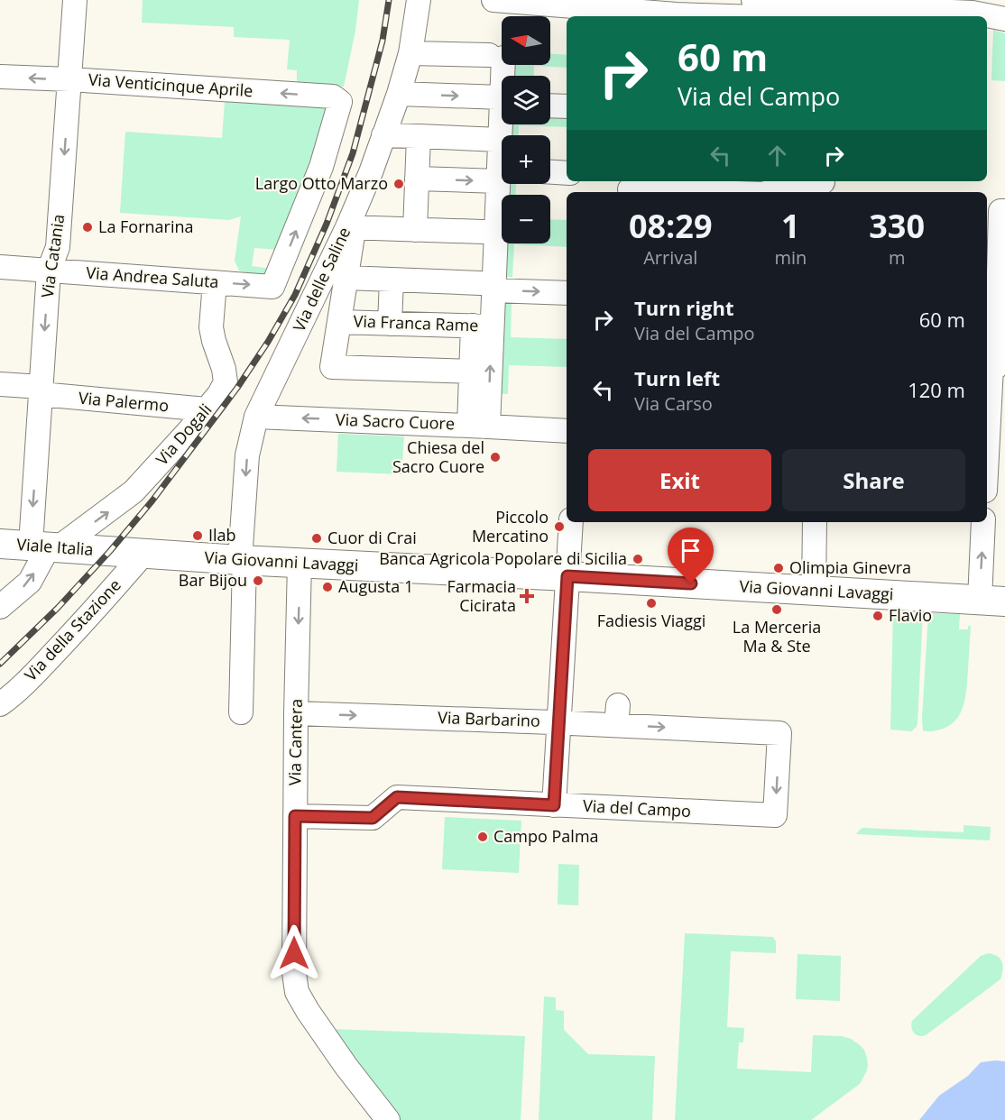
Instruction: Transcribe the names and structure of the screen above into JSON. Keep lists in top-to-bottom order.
{
  "streets": {
    "main road": ["Viale Italia", "Via Giovanni Lavaggi"],
    "street": [
      "Via Venticinque Aprile",
      "Via Catania",
      "Via Andrea Saluta",
      "Via delle Saline",
      "Via Franca Rame",
      "Via Palermo",
      "Via Sacro Cuore",
      "Via Dogali",
      "Via della Stazione",
      "Via Barbarino",
      "Via Cantera",
      "Via del Campo"
    ]
  },
  "crossings": [
    ["Via Venticinque Aprile", "Via Catania"],
    ["Via Venticinque Aprile", "Via Andrea Saluta"],
    ["Via Catania", "Via Andrea Saluta"],
    ["Via Catania", "Via Palermo"],
    ["Via Catania", "Via Dogali"],
    ["Via Catania", "Viale Italia"],
    ["Via Andrea Saluta", "Via Dogali"],
    ["Via delle Saline", "Via Sacro Cuore"],
    ["Via delle Saline", "Via Giovanni Lavaggi"],
    ["Via Palermo", "Via Dogali"],
    ["Via Dogali", "Viale Italia"],
    ["Viale Italia", "Via Giovanni Lavaggi"],
    ["Via Giovanni Lavaggi", "Via della Stazione"],
    ["Via Giovanni Lavaggi", "Via Cantera"],
    ["Via Barbarino", "Via Cantera"],
    ["Via Barbarino", "Via del Campo"],
    ["Via Cantera", "Via del Campo"]
  ],
  "one_way": ["Via Catania", "Via Dogali", "Via Barbarino"],
  "places": {
    "other": [
      "Largo Otto Marzo",
      "La Fornarina",
      "Chiesa del Sacro Cuore",
      "Piccolo Mercatino",
      "Ilab",
      "Cuor di Crai",
      "Banca Agricola Popolare di Sicilia",
      "Olimpia Ginevra",
      "Bar Bijou",
      "Augusta 1",
      "Fadiesis Viaggi",
      "La Merceria Ma & Ste",
      "Flavio",
      "Campo Palma"
    ],
    "health": ["Farmacia Cicirata"]
  },
  "north": "left",
  "page": {
    "map_buttons": ["+", "−"],
    "turn": ["60 m", "Via del Campo"],
    "eta": [
      "08:29",
      "Arrival",
      "1",
      "min",
      "330",
      "m"
    ],
    "list": [
      {
        "name": "Turn right",
        "note": "Via del Campo",
        "value": "60 m"
      },
      {
        "name": "Turn left",
        "note": "Via Carso",
        "value": "120 m"
      }
    ],
    "buttons": ["Exit", "Share"]
  }
}
